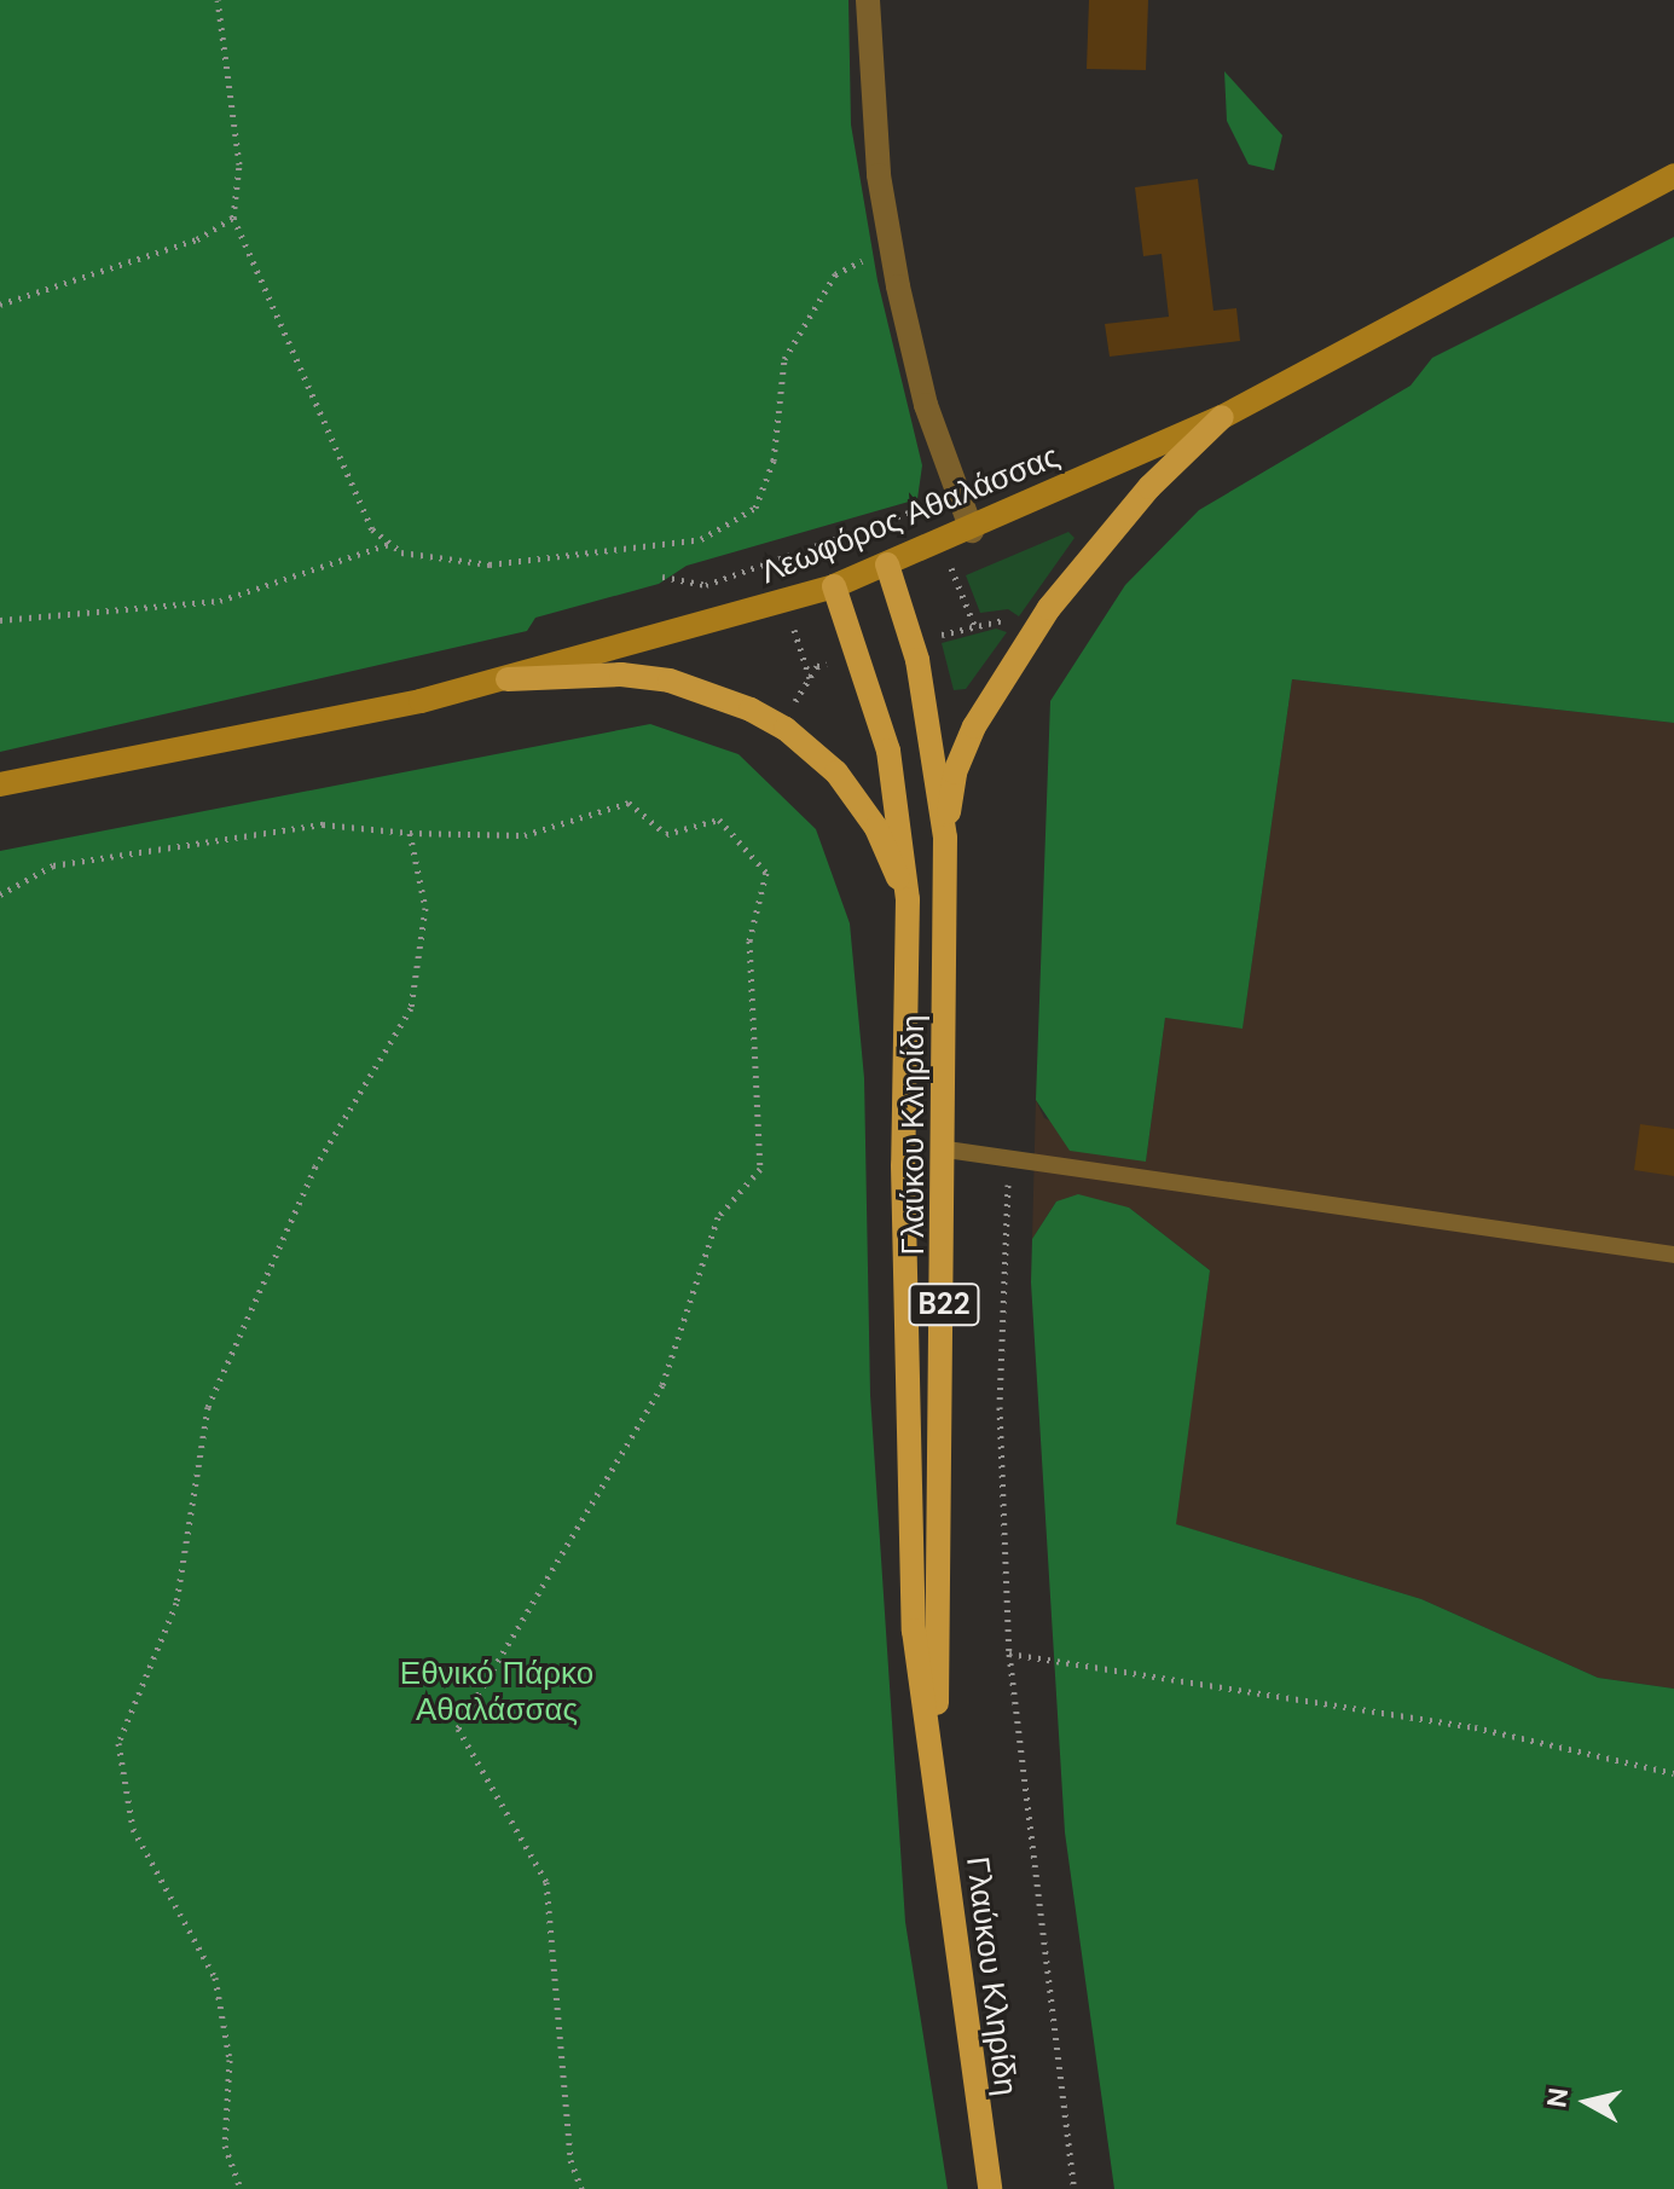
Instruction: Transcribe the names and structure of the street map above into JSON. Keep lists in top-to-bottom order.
{
  "streets": {
    "main road": ["Λεωφόρος Αθαλάσσας", "Γλαύκου Κληρίδη", "B22"]
  },
  "crossings": [
    ["Λεωφόρος Αθαλάσσας", "Γλαύκου Κληρίδη"]
  ],
  "parks": ["Εθνικό Πάρκο Αθαλάσσας"],
  "north": "left"
}
